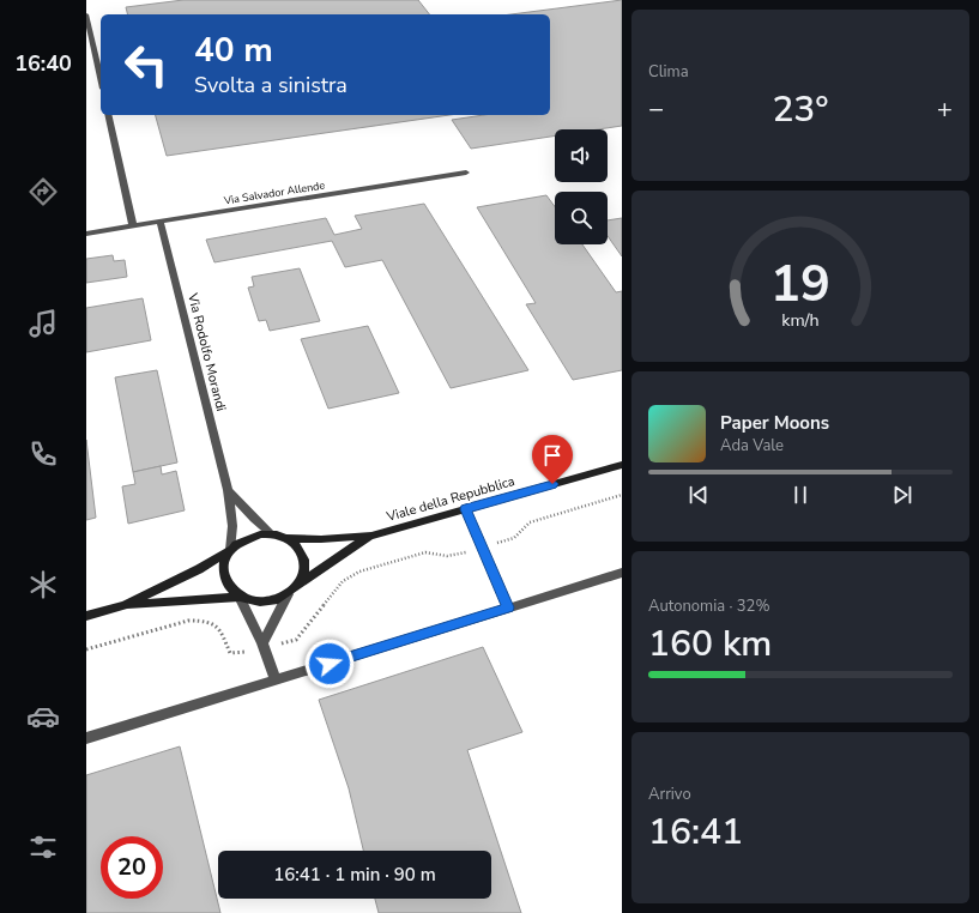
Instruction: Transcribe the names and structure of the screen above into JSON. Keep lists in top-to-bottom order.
{
  "streets": {
    "street": ["Via Salvador Allende", "Via Rodolfo Morandi", "Viale della Repubblica"]
  },
  "crossings": [
    ["Via Salvador Allende", "Via Rodolfo Morandi"],
    ["Via Rodolfo Morandi", "Viale della Repubblica"]
  ],
  "page": {
    "tabs": "16:40",
    "tile": [
      "Clima",
      ["Autonomia · 32%", "160 km"],
      ["Arrivo", "16:41"]
    ],
    "turn": ["40 m", "Svolta a sinistra"],
    "heat": ["−", "23°", "+"],
    "song": ["Paper Moons", "Ada Vale"],
    "limit": "20",
    "trip": "16:41 · 1 min · 90 m",
    "gauge": ["19", "km/h"]
  }
}
